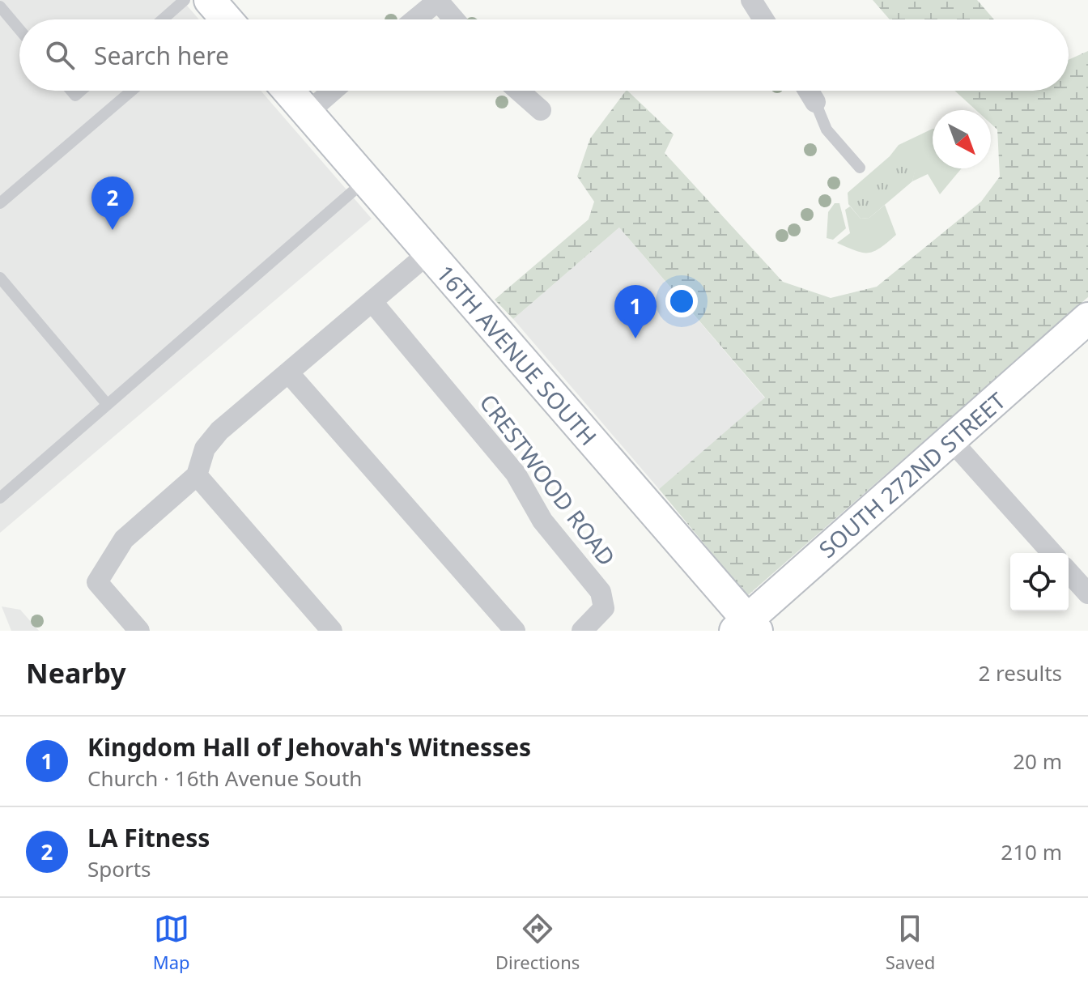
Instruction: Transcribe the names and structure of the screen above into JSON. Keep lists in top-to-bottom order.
{
  "streets": {
    "main road": ["16TH AVENUE SOUTH", "SOUTH 272ND STREET"],
    "street": ["CRESTWOOD ROAD"]
  },
  "crossings": [
    ["16TH AVENUE SOUTH", "SOUTH 272ND STREET"]
  ],
  "north": "bottom right",
  "page": {
    "search": "Search here",
    "pins": ["2", "1"],
    "heading": ["Nearby", "2 results"],
    "list": [
      {
        "mark": "1",
        "name": "Kingdom Hall of Jehovah's Witnesses",
        "note": "Church · 16th Avenue South",
        "value": "20 m"
      },
      {
        "mark": "2",
        "name": "LA Fitness",
        "note": "Sports",
        "value": "210 m"
      }
    ],
    "nav": ["Map", "Directions", "Saved"]
  }
}
